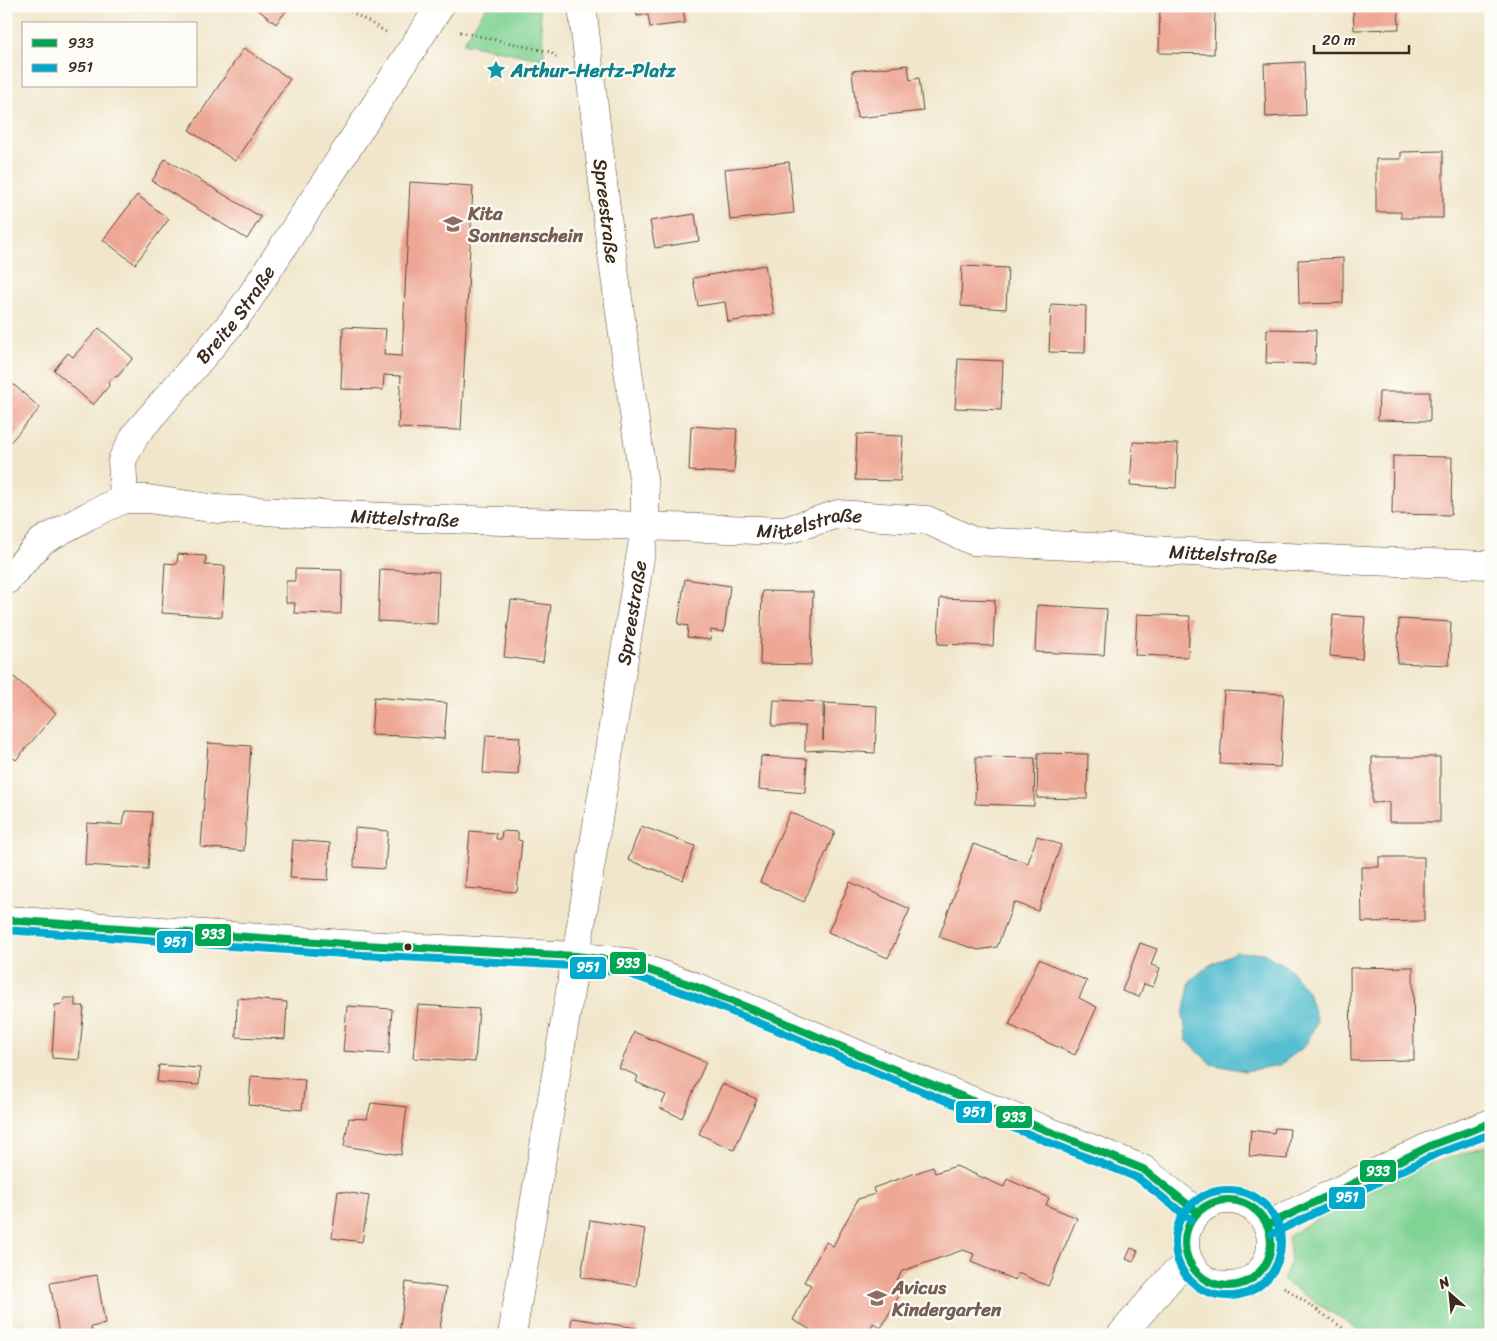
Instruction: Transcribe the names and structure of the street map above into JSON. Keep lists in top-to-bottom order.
{
  "streets": {
    "street": ["Spreestraße", "Breite Straße", "Mittelstraße"]
  },
  "crossings": [
    ["Spreestraße", "Mittelstraße"],
    ["Breite Straße", "Mittelstraße"]
  ],
  "places": {
    "place": ["Arthur-Hertz-Platz"],
    "school or university": ["Kita Sonnenschein", "Avicus Kindergarten"]
  },
  "lines": ["transit line 933", "transit line 951"],
  "legend": ["933", "951"],
  "scale_bar": "20 m",
  "north": "top left"
}
